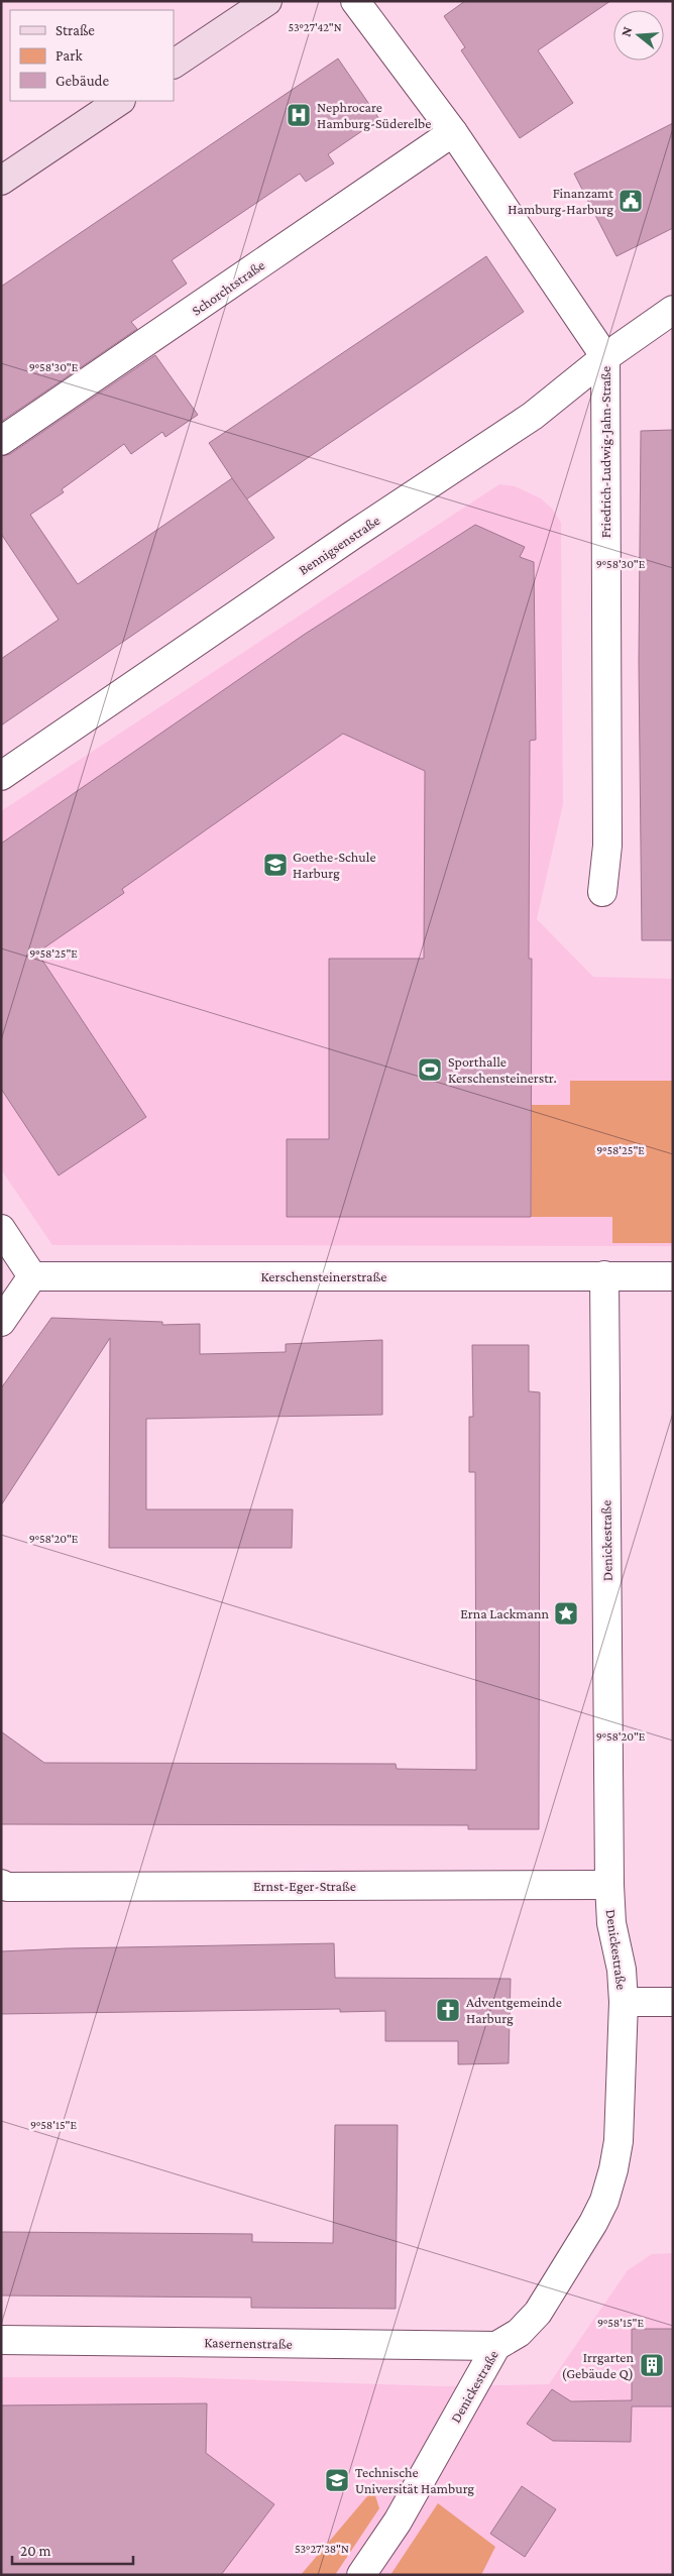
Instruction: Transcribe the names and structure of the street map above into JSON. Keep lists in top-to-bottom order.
{
  "streets": {
    "street": [
      "Schorchtstraße",
      "Friedrich-Ludwig-Jahn-Straße",
      "Bennigsenstraße",
      "Kerschensteinerstraße",
      "Denickestraße",
      "Ernst-Eger-Straße",
      "Kasernenstraße"
    ]
  },
  "crossings": [
    ["Schorchtstraße", "Friedrich-Ludwig-Jahn-Straße"],
    ["Friedrich-Ludwig-Jahn-Straße", "Bennigsenstraße"],
    ["Kerschensteinerstraße", "Denickestraße"],
    ["Denickestraße", "Ernst-Eger-Straße"],
    ["Denickestraße", "Kasernenstraße"]
  ],
  "places": {
    "hospital": ["Nephrocare Hamburg-Süderelbe"],
    "public building": ["Finanzamt Hamburg-Harburg"],
    "school or university": ["Goethe-Schule Harburg", "Technische Universität Hamburg"],
    "sports": ["Sporthalle Kerschensteinerstr."],
    "place": ["Erna Lackmann"],
    "church": ["Adventgemeinde Harburg"],
    "building": ["Irrgarten (Gebäude Q)"]
  },
  "legend": ["Straße", "Park", "Gebäude"],
  "scale_bar": "20 m",
  "north": "left",
  "coordinates": [
    "53°27'42\"N",
    "9°58'30\"E",
    "9°58'25\"E",
    "9°58'20\"E",
    "9°58'15\"E",
    "53°27'38\"N"
  ]
}
